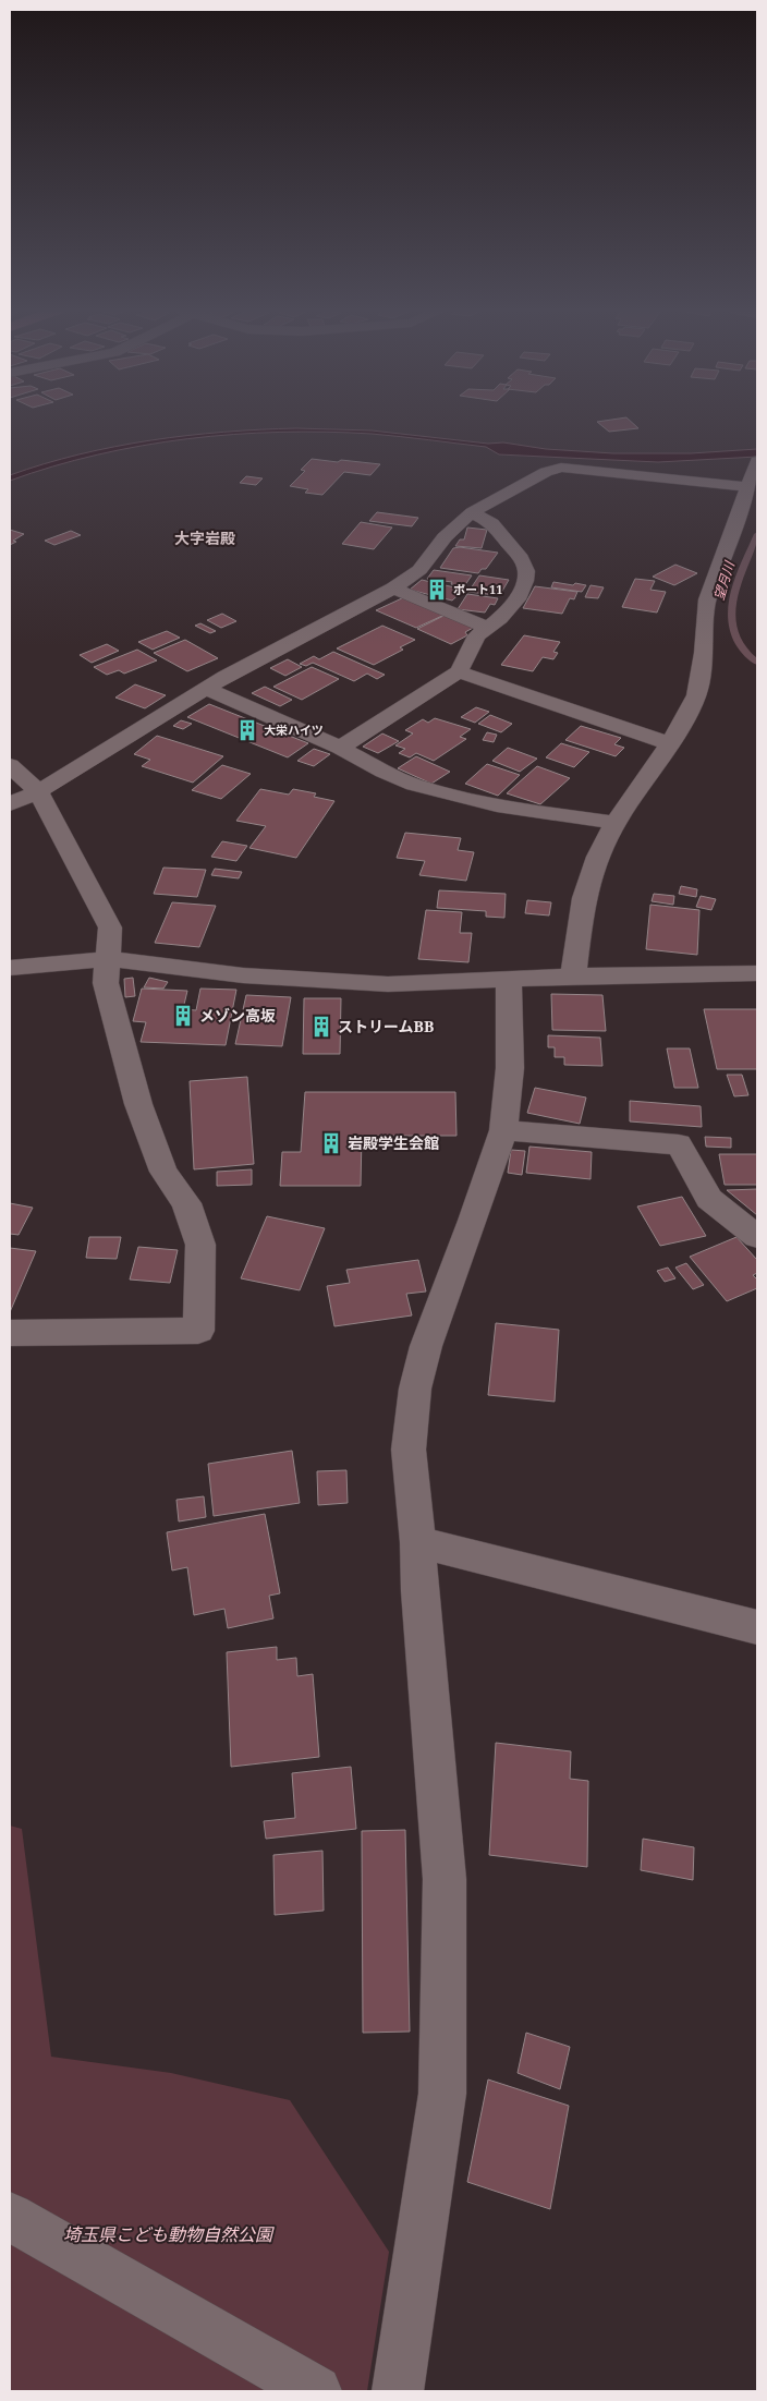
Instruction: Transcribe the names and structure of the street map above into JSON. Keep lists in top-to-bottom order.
{
  "districts": ["大字岩殿"],
  "water": ["望月川"],
  "parks": ["埼玉県こども動物自然公園"],
  "places": {
    "building": [
      "ポート11",
      "大栄ハイツ",
      "メゾン高坂",
      "ストリームBB",
      "岩殿学生会館"
    ]
  }
}
